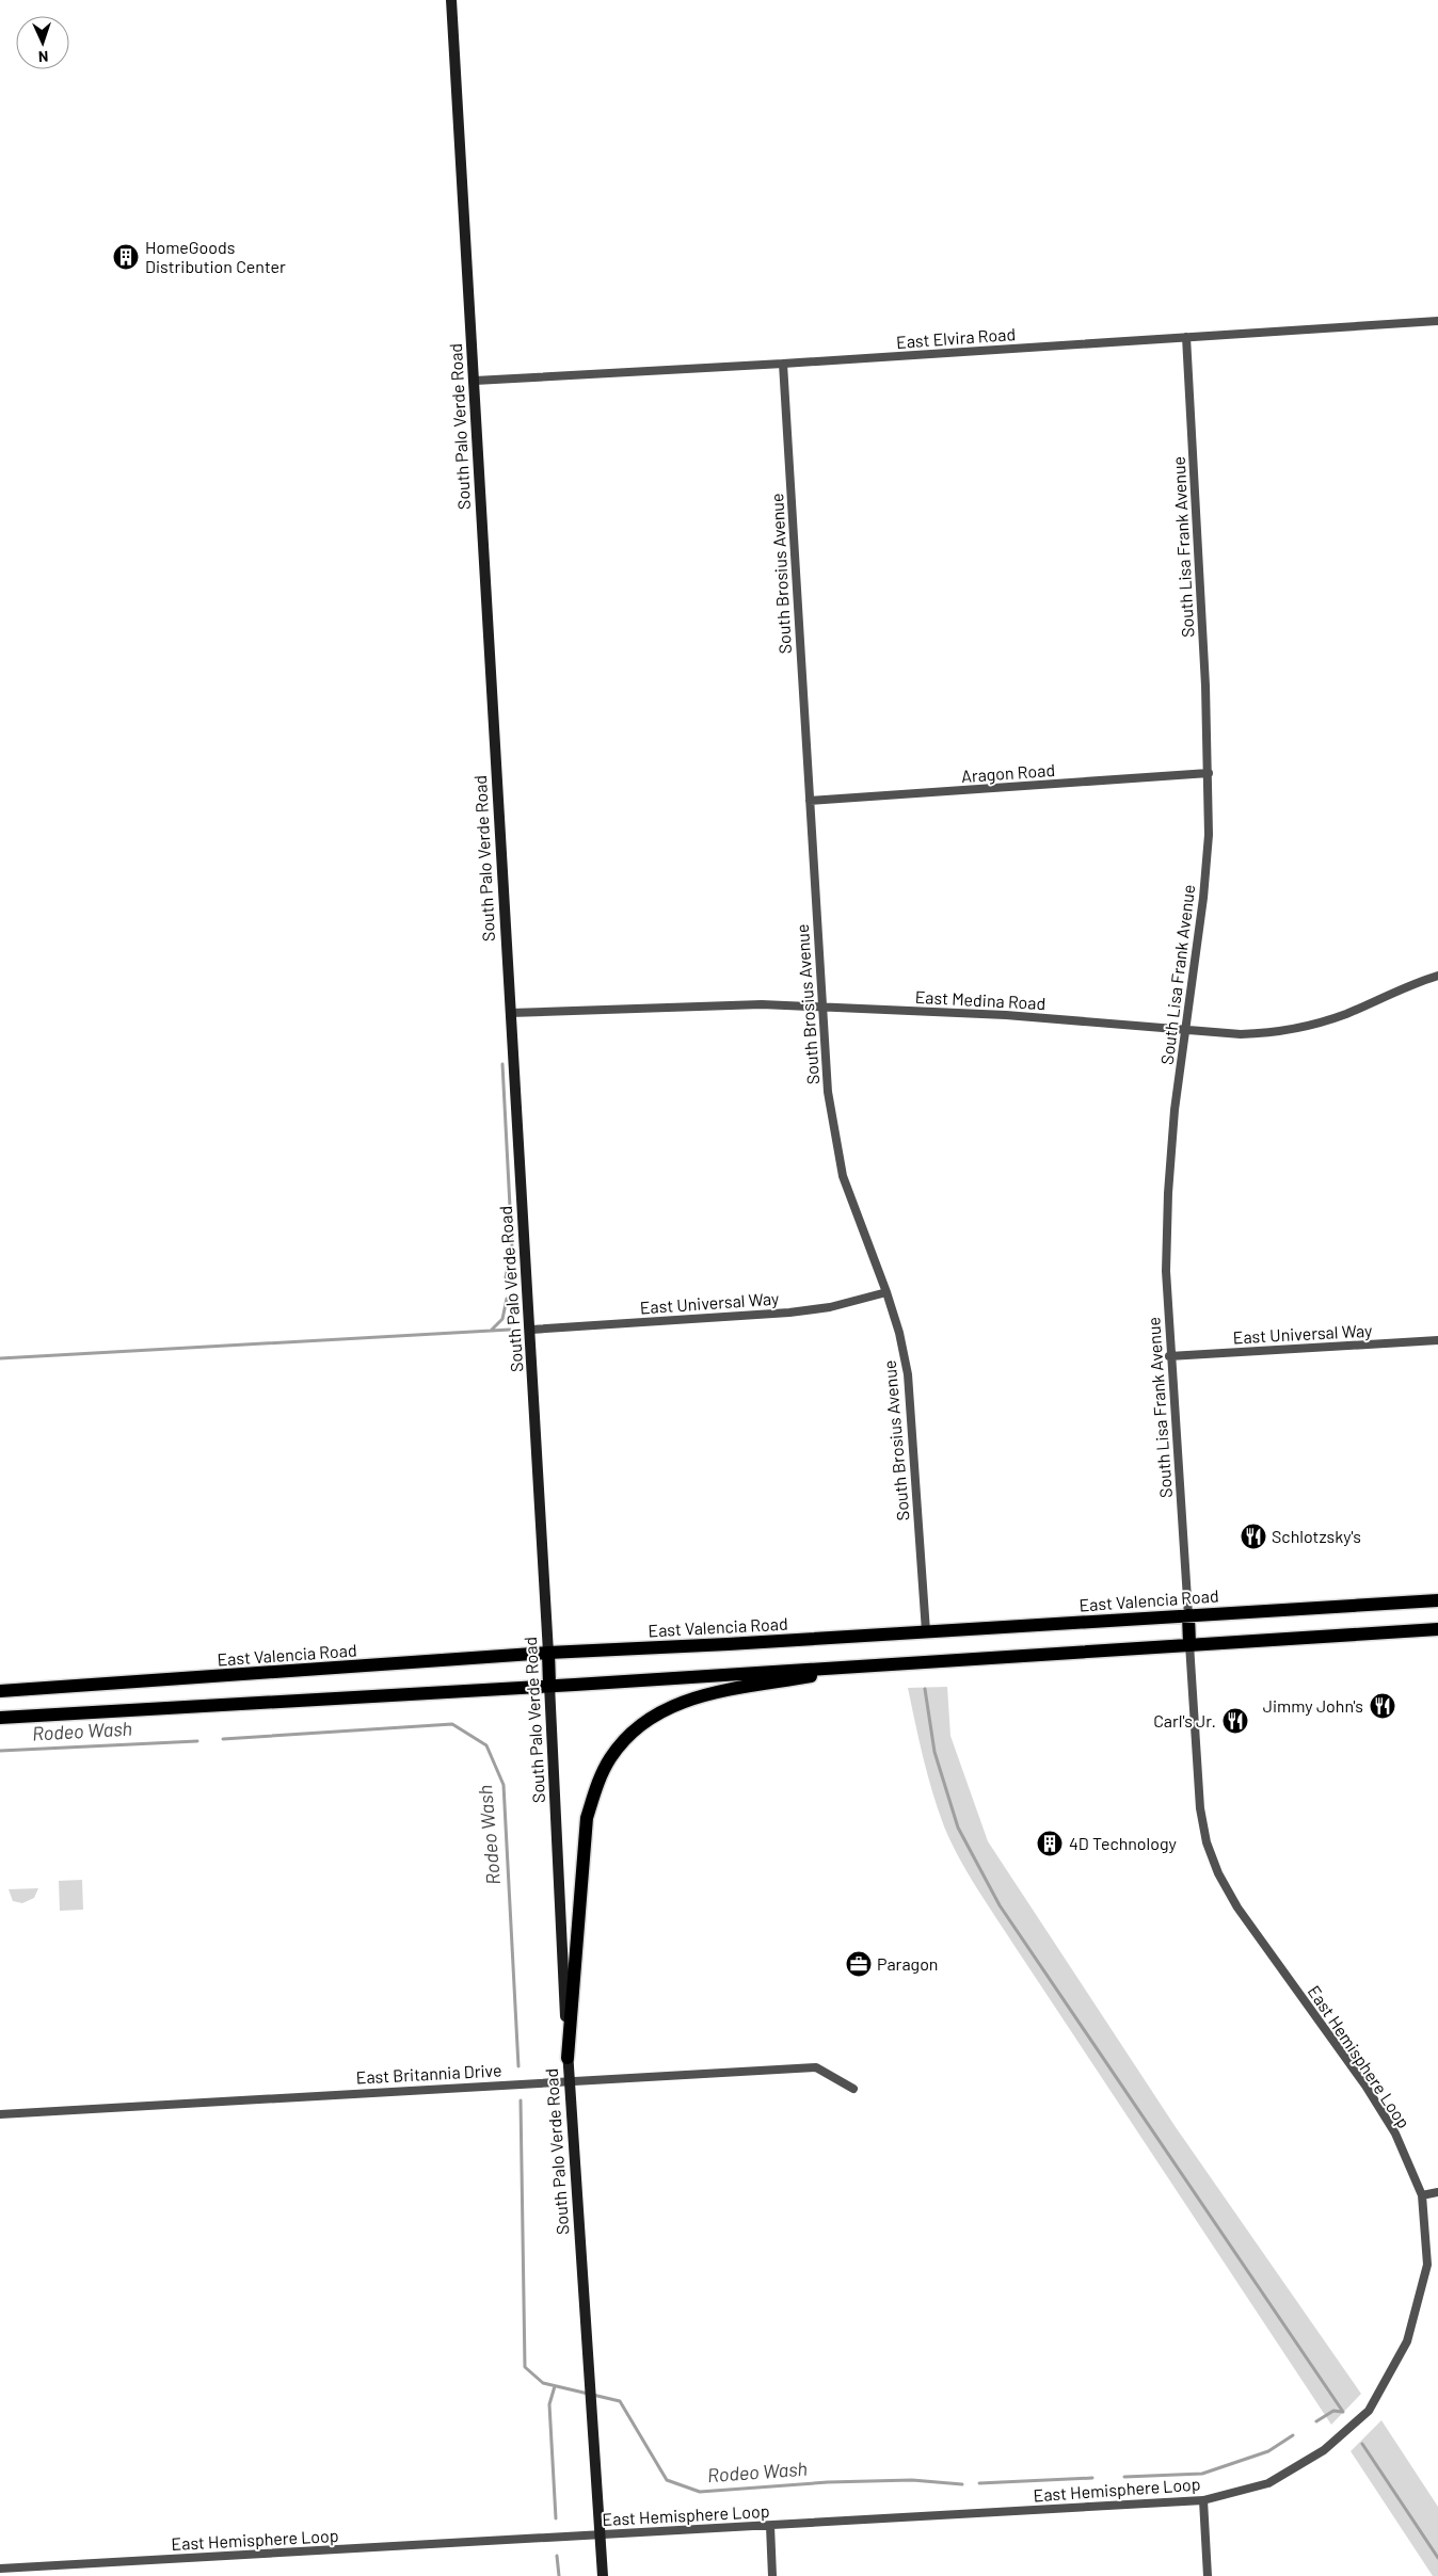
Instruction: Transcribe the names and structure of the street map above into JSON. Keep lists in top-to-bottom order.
{
  "streets": {
    "main road": ["South Palo Verde Road", "East Valencia Road"],
    "street": [
      "East Elvira Road",
      "South Lisa Frank Avenue",
      "South Brosius Avenue",
      "Aragon Road",
      "East Medina Road",
      "East Universal Way",
      "East Hemisphere Loop",
      "East Britannia Drive"
    ]
  },
  "crossings": [
    ["East Elvira Road", "South Palo Verde Road"],
    ["East Elvira Road", "South Lisa Frank Avenue"],
    ["East Elvira Road", "South Brosius Avenue"],
    ["South Palo Verde Road", "East Medina Road"],
    ["South Palo Verde Road", "East Universal Way"],
    ["South Palo Verde Road", "East Valencia Road"],
    ["South Palo Verde Road", "East Hemisphere Loop"],
    ["South Palo Verde Road", "East Britannia Drive"],
    ["South Lisa Frank Avenue", "Aragon Road"],
    ["South Lisa Frank Avenue", "East Medina Road"],
    ["South Lisa Frank Avenue", "East Universal Way"],
    ["South Lisa Frank Avenue", "East Valencia Road"],
    ["South Brosius Avenue", "Aragon Road"],
    ["South Brosius Avenue", "East Medina Road"],
    ["South Brosius Avenue", "East Universal Way"],
    ["South Brosius Avenue", "East Valencia Road"]
  ],
  "water": ["Rodeo Wash"],
  "places": {
    "building": ["HomeGoods Distribution Center", "4D Technology"],
    "restaurant": ["Schlotzsky's", "Jimmy John's", "Carl's Jr."],
    "office": ["Paragon"]
  },
  "north": "bottom"
}
